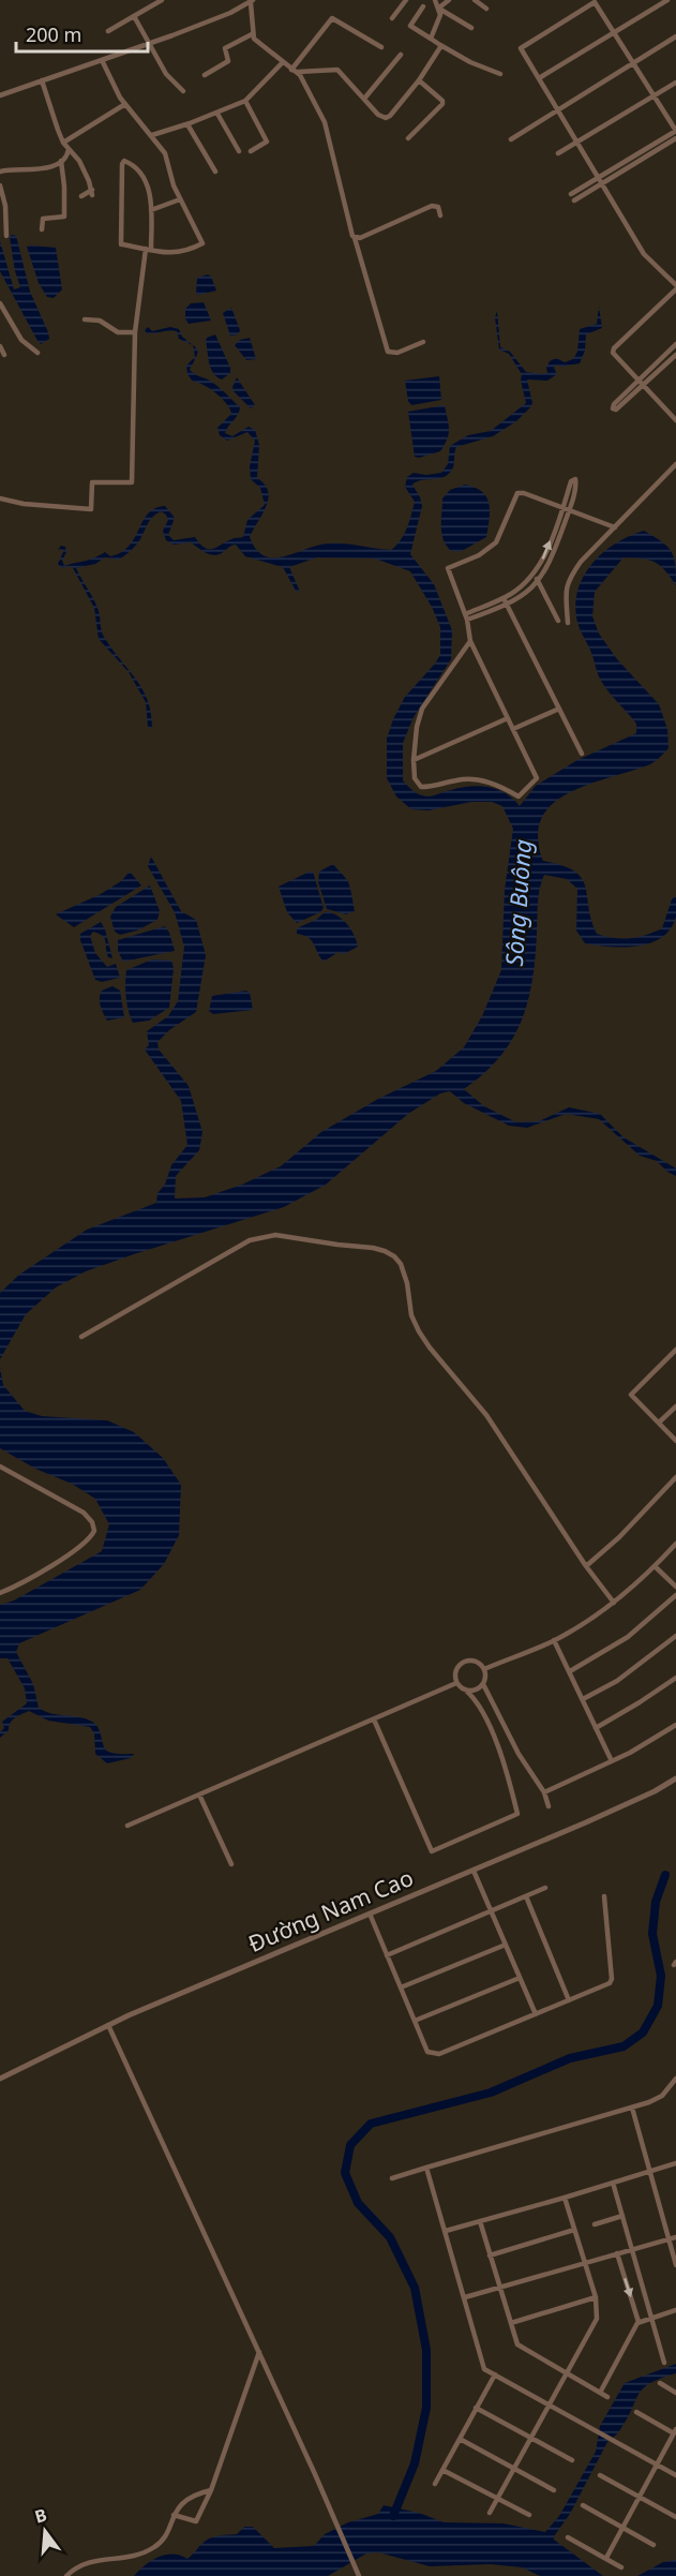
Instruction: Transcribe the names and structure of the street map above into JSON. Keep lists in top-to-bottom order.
{
  "streets": {
    "street": ["Đường Nam Cao"]
  },
  "water": ["Sông Buông"],
  "scale_bar": "200 m",
  "north": "top"
}
